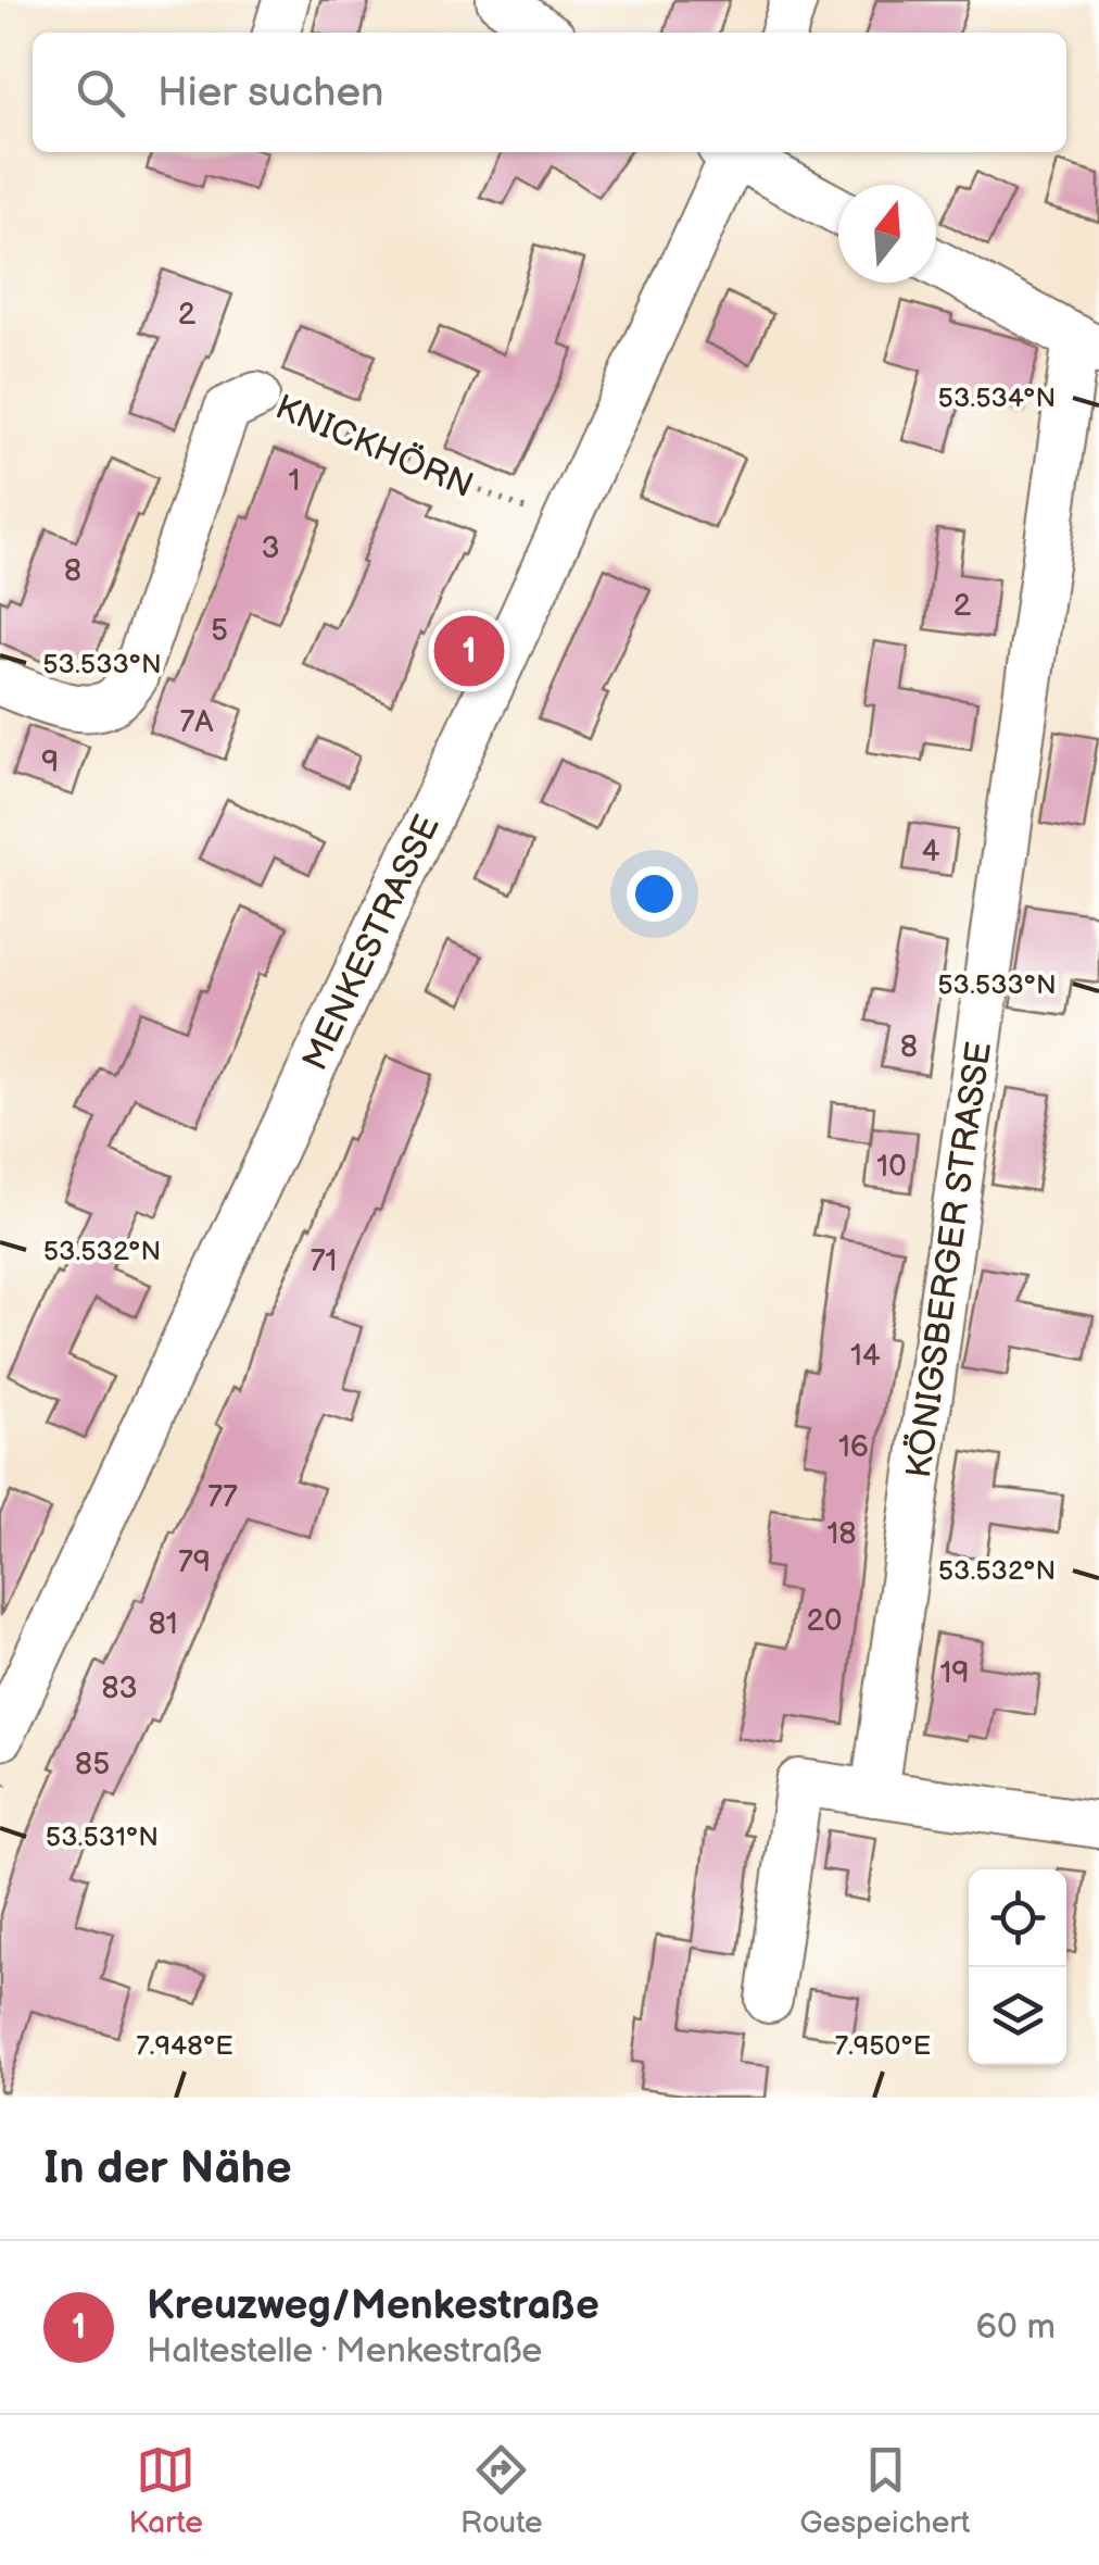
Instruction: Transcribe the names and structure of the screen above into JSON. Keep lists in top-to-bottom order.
{
  "streets": {
    "street": ["KNICKHÖRN", "MENKESTRASSE", "KÖNIGSBERGER STRASSE"]
  },
  "crossings": [
    ["KNICKHÖRN", "MENKESTRASSE"]
  ],
  "house_numbers": [
    "2",
    "1",
    "3",
    "8",
    "2",
    "5",
    "7A",
    "9",
    "4",
    "8",
    "10",
    "71",
    "14",
    "16",
    "77",
    "18",
    "79",
    "20",
    "81",
    "19",
    "83",
    "85"
  ],
  "north": "top",
  "page": {
    "search": "Hier suchen",
    "pins": "1",
    "heading": "In der Nähe",
    "list": [
      {
        "mark": "1",
        "name": "Kreuzweg/Menkestraße",
        "note": "Haltestelle · Menkestraße",
        "value": "60 m"
      }
    ],
    "nav": ["Karte", "Route", "Gespeichert"]
  },
  "coordinates": [
    "53.534°N",
    "53.533°N",
    "53.532°N",
    "53.531°N",
    "7.948°E",
    "7.950°E"
  ]
}
